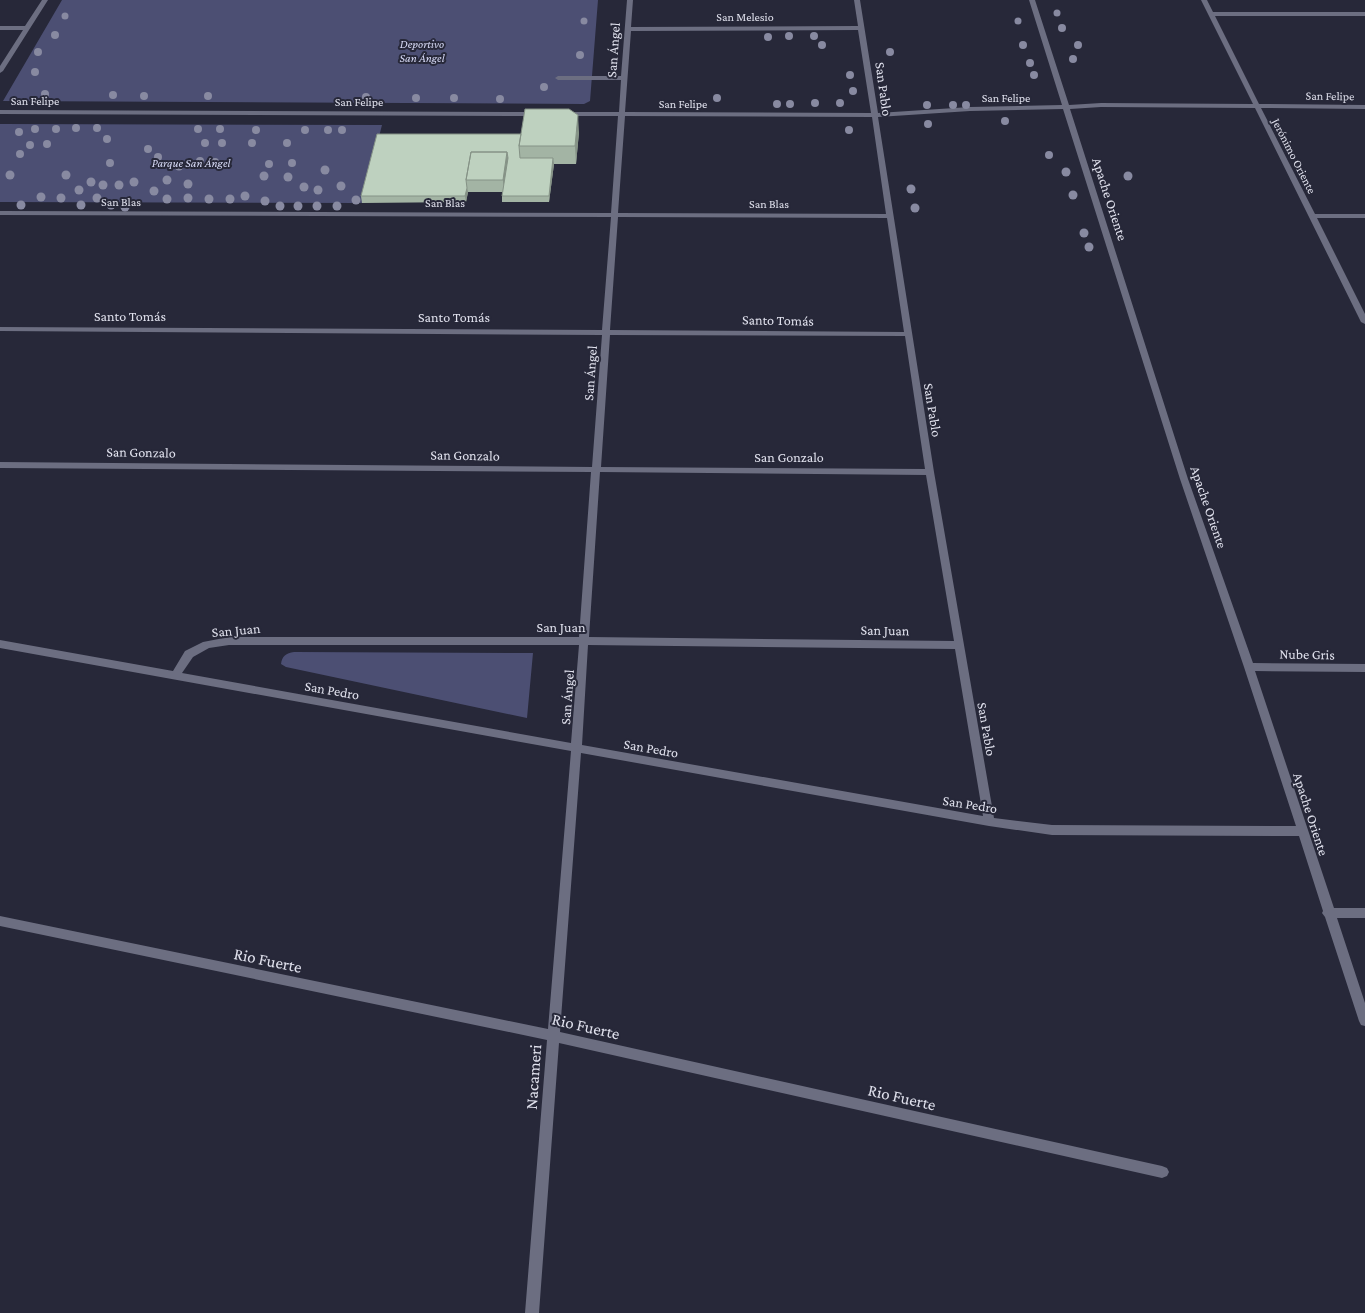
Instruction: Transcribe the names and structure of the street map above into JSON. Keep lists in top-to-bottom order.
{
  "streets": {
    "street": [
      "San Melesio",
      "San Ángel",
      "San Pablo",
      "San Felipe",
      "Jerónimo Oriente",
      "Apache Oriente",
      "San Blas",
      "Santo Tomás",
      "San Gonzalo",
      "San Juan",
      "Nube Gris",
      "San Pedro",
      "Rio Fuerte",
      "Nacameri"
    ]
  },
  "crossings": [
    ["San Melesio", "San Ángel"],
    ["San Melesio", "San Pablo"],
    ["San Ángel", "San Felipe"],
    ["San Ángel", "San Blas"],
    ["San Ángel", "Santo Tomás"],
    ["San Ángel", "San Gonzalo"],
    ["San Ángel", "San Juan"],
    ["San Ángel", "San Pedro"],
    ["San Ángel", "Nacameri"],
    ["San Pablo", "San Felipe"],
    ["San Pablo", "San Blas"],
    ["San Pablo", "Santo Tomás"],
    ["San Pablo", "San Gonzalo"],
    ["San Pablo", "San Juan"],
    ["San Pablo", "San Pedro"],
    ["San Felipe", "Jerónimo Oriente"],
    ["San Felipe", "Apache Oriente"],
    ["Apache Oriente", "Nube Gris"],
    ["Apache Oriente", "San Pedro"],
    ["San Juan", "San Pedro"],
    ["San Pedro", "Nacameri"],
    ["Rio Fuerte", "Nacameri"]
  ],
  "parks": ["Deportivo San Ángel", "Parque San Ángel"]
}
